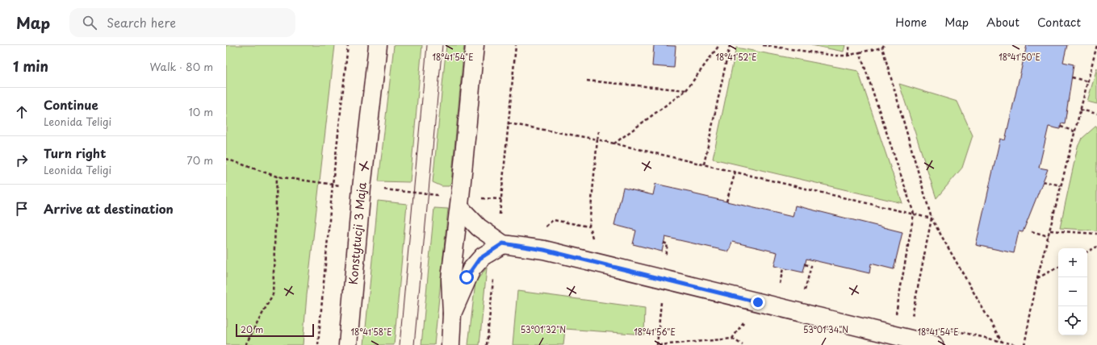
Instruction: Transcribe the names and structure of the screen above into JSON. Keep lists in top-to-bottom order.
{
  "streets": {
    "street": ["Konstytucji 3 Maja"]
  },
  "scale_bar": "20 m",
  "page": {
    "header": "Map",
    "search": "Search here",
    "nav": [
      "Home",
      "Map",
      "About",
      "Contact"
    ],
    "heading": ["1 min", "Walk · 80 m"],
    "list": [
      ["Continue", "Leonida Teligi", "10 m"],
      ["Turn right", "Leonida Teligi", "70 m"],
      "Arrive at destination"
    ],
    "map_buttons": ["+", "−"],
    "scale": "20 m"
  },
  "coordinates": [
    "18°41'50\"E",
    "18°41'54\"E",
    "18°41'52\"E",
    "53°01'32\"N",
    "53°01'34\"N",
    "18°41'58\"E",
    "18°41'56\"E"
  ]
}
